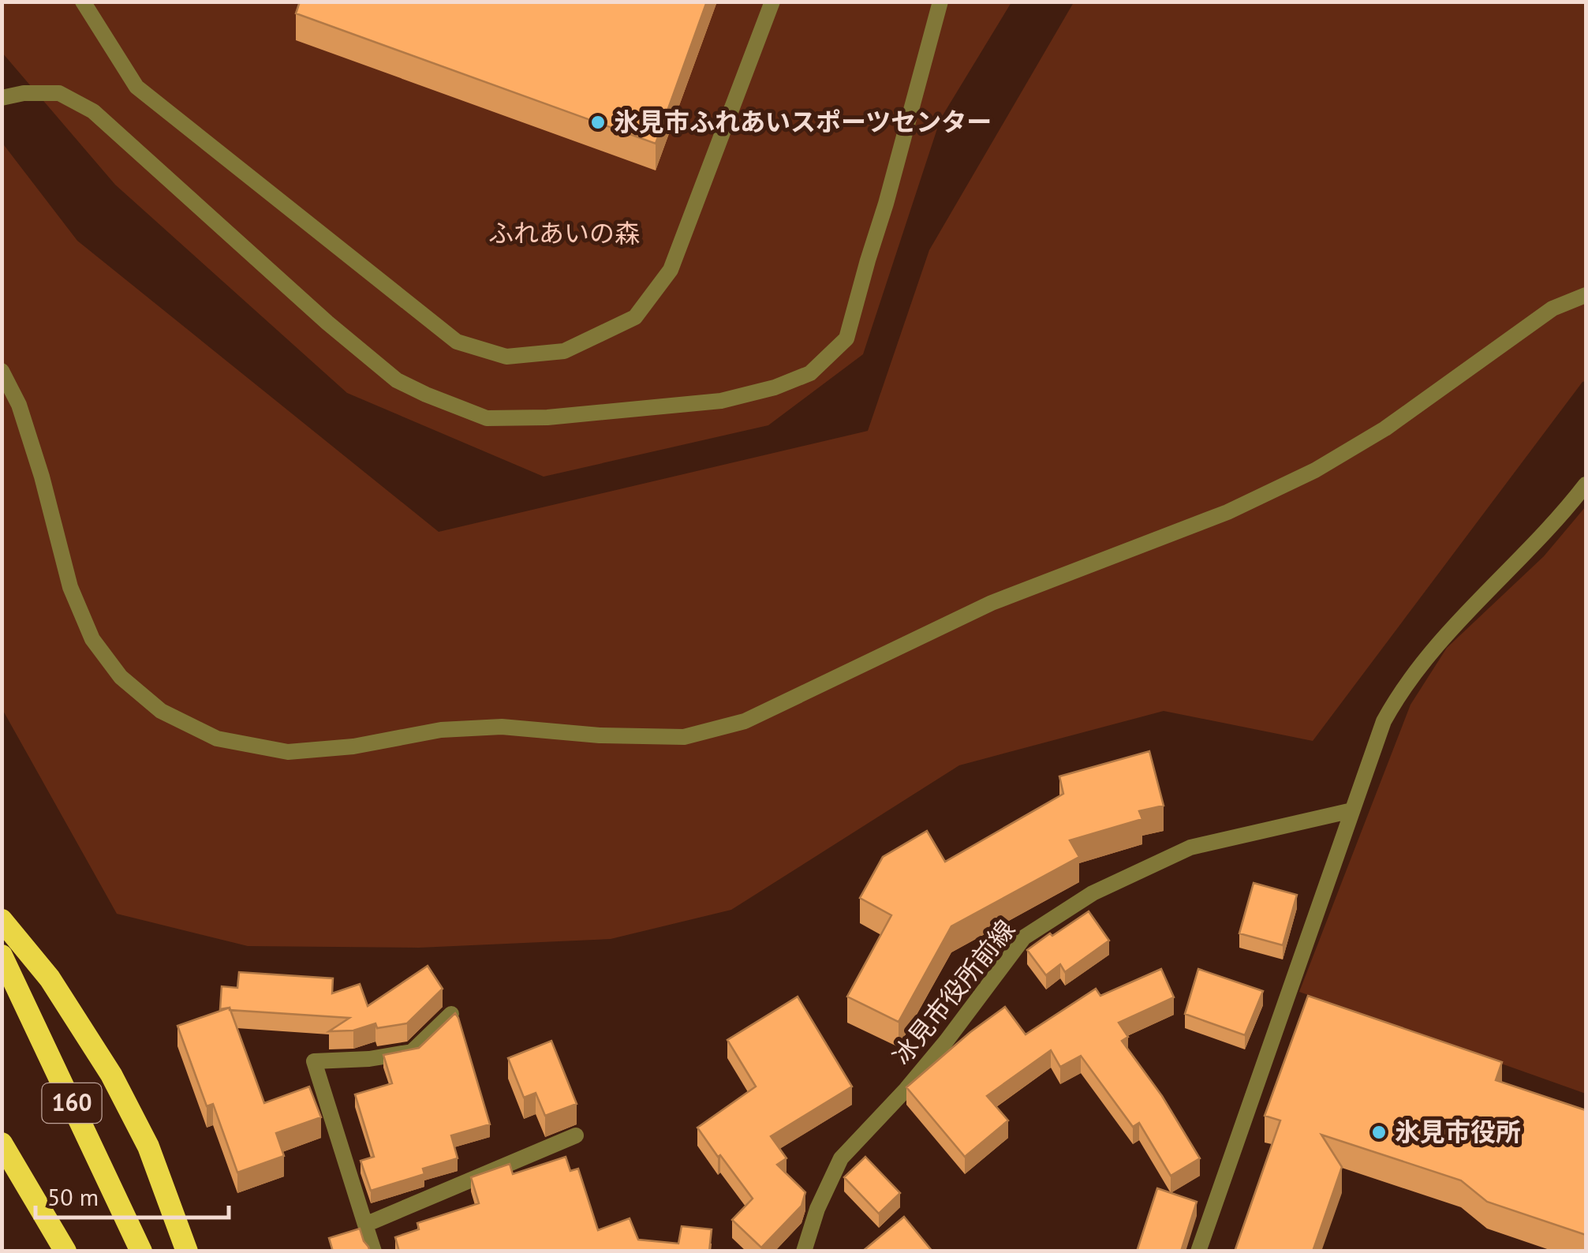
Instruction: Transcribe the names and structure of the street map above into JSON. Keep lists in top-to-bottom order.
{
  "streets": {
    "highway": ["160"],
    "street": ["冰見市役所前線"]
  },
  "parks": ["ふれあいの森"],
  "places": ["氷見市ふれあいスポーツセンター", "氷見市役所"],
  "scale_bar": "50 m"
}
